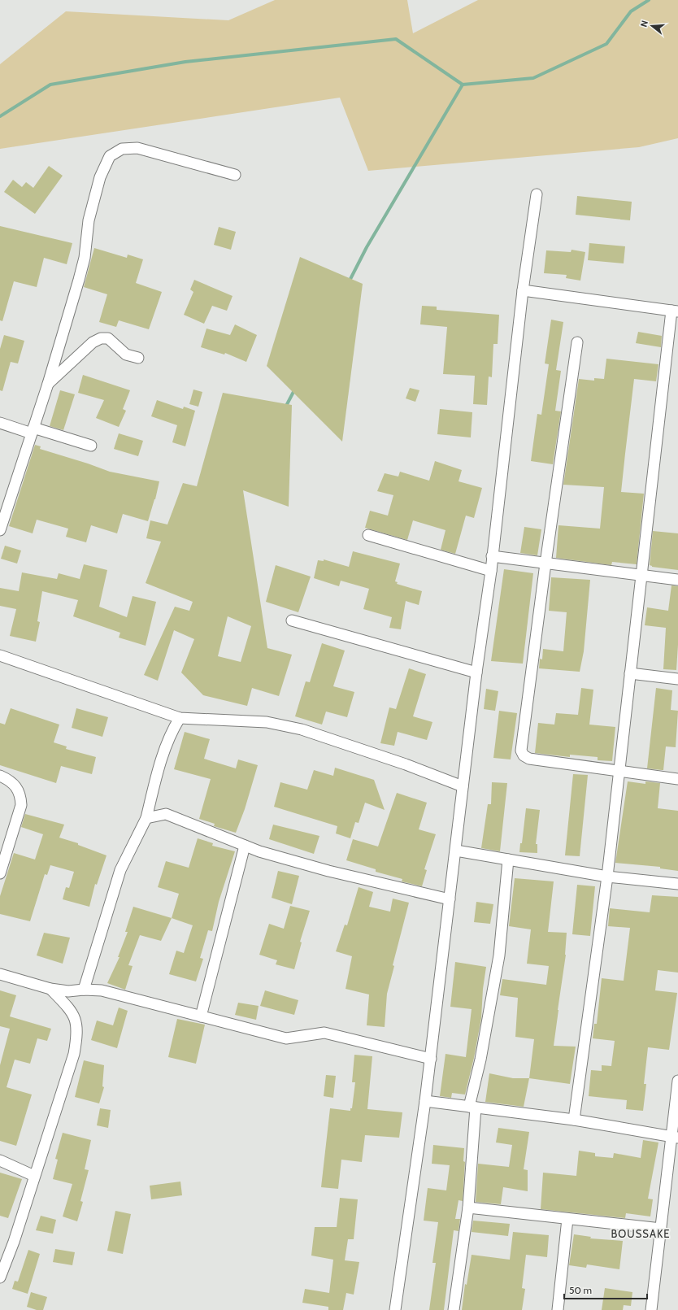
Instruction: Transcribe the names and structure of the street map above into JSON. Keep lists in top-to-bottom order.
{
  "districts": ["BOUSSAKE"],
  "scale_bar": "50 m",
  "north": "left"
}
